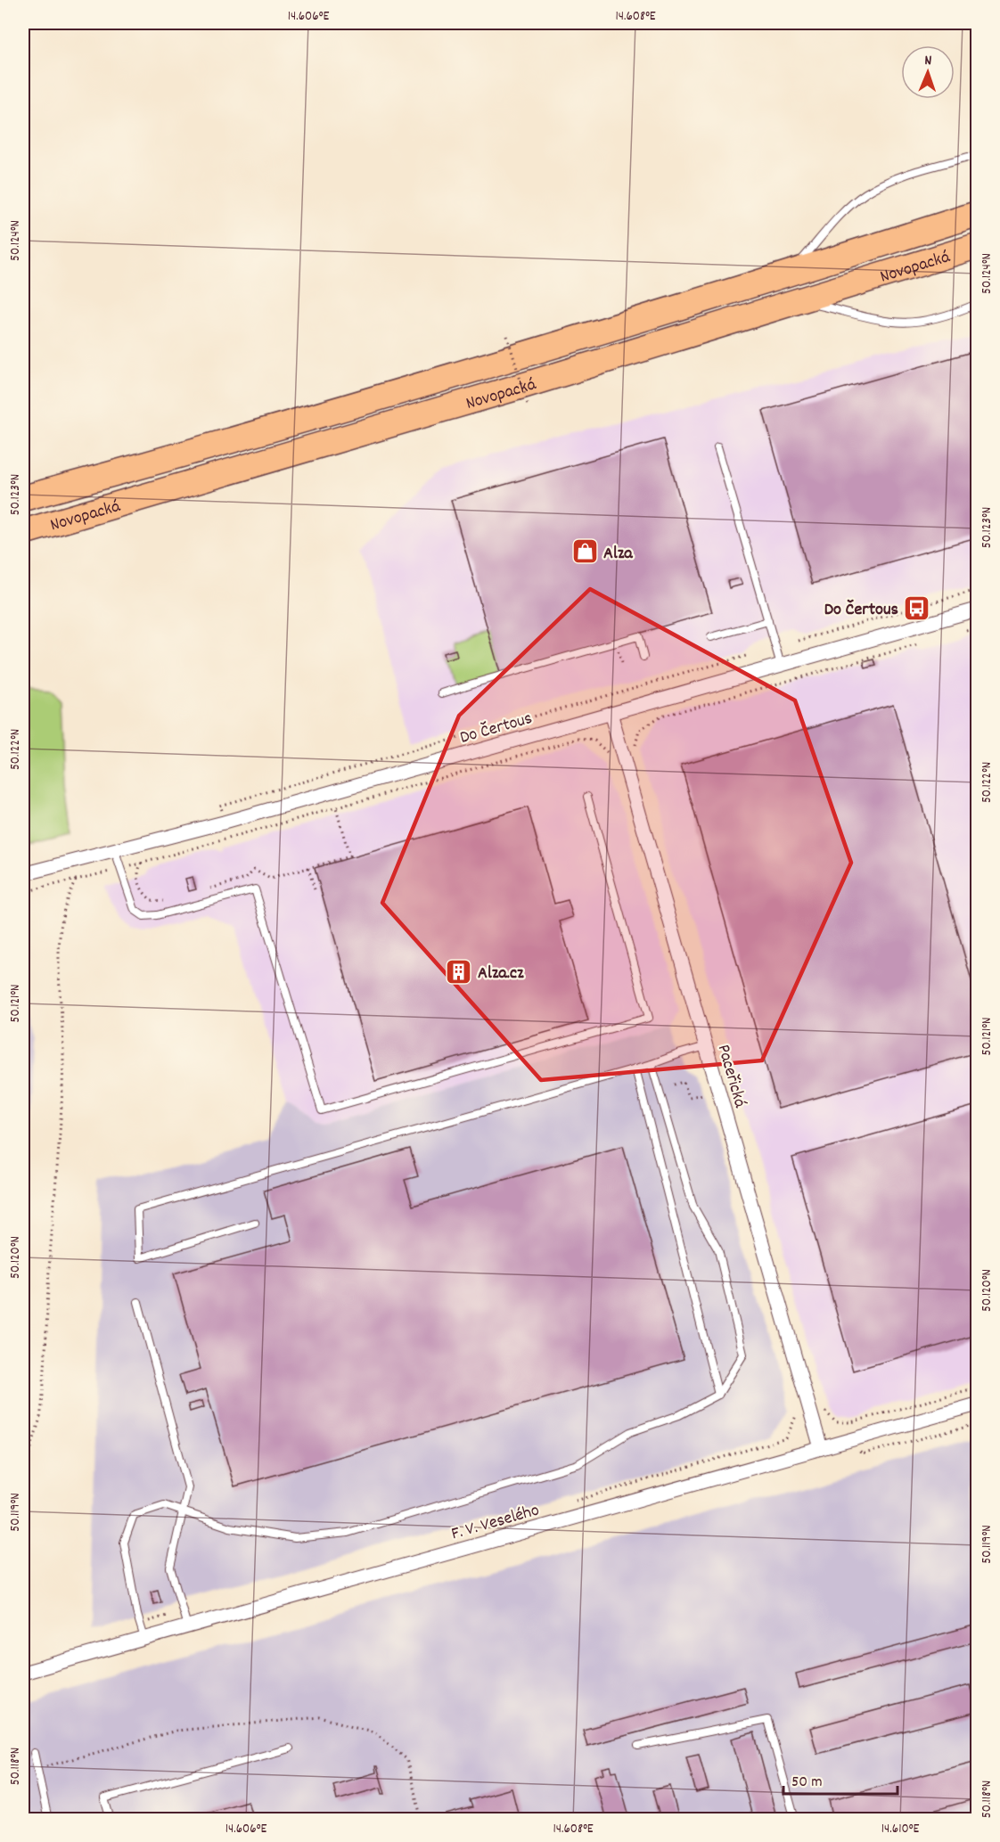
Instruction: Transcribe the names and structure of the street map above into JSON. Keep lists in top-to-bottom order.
{
  "streets": {
    "highway": ["Novopacká"],
    "street": ["Do Čertous", "Paceřická", "F. V. Veselého"]
  },
  "crossings": [
    ["Do Čertous", "Paceřická"],
    ["Paceřická", "F. V. Veselého"]
  ],
  "places": {
    "shop": ["Alza"],
    "bus stop": ["Do Čertous"],
    "building": ["Alza.cz"]
  },
  "scale_bar": "50 m",
  "north": "top",
  "coordinates": [
    "14.606°E",
    "14.608°E",
    "50.124°N",
    "50.123°N",
    "50.122°N",
    "50.121°N",
    "50.120°N",
    "50.119°N",
    "50.118°N",
    "14.610°E"
  ]
}
